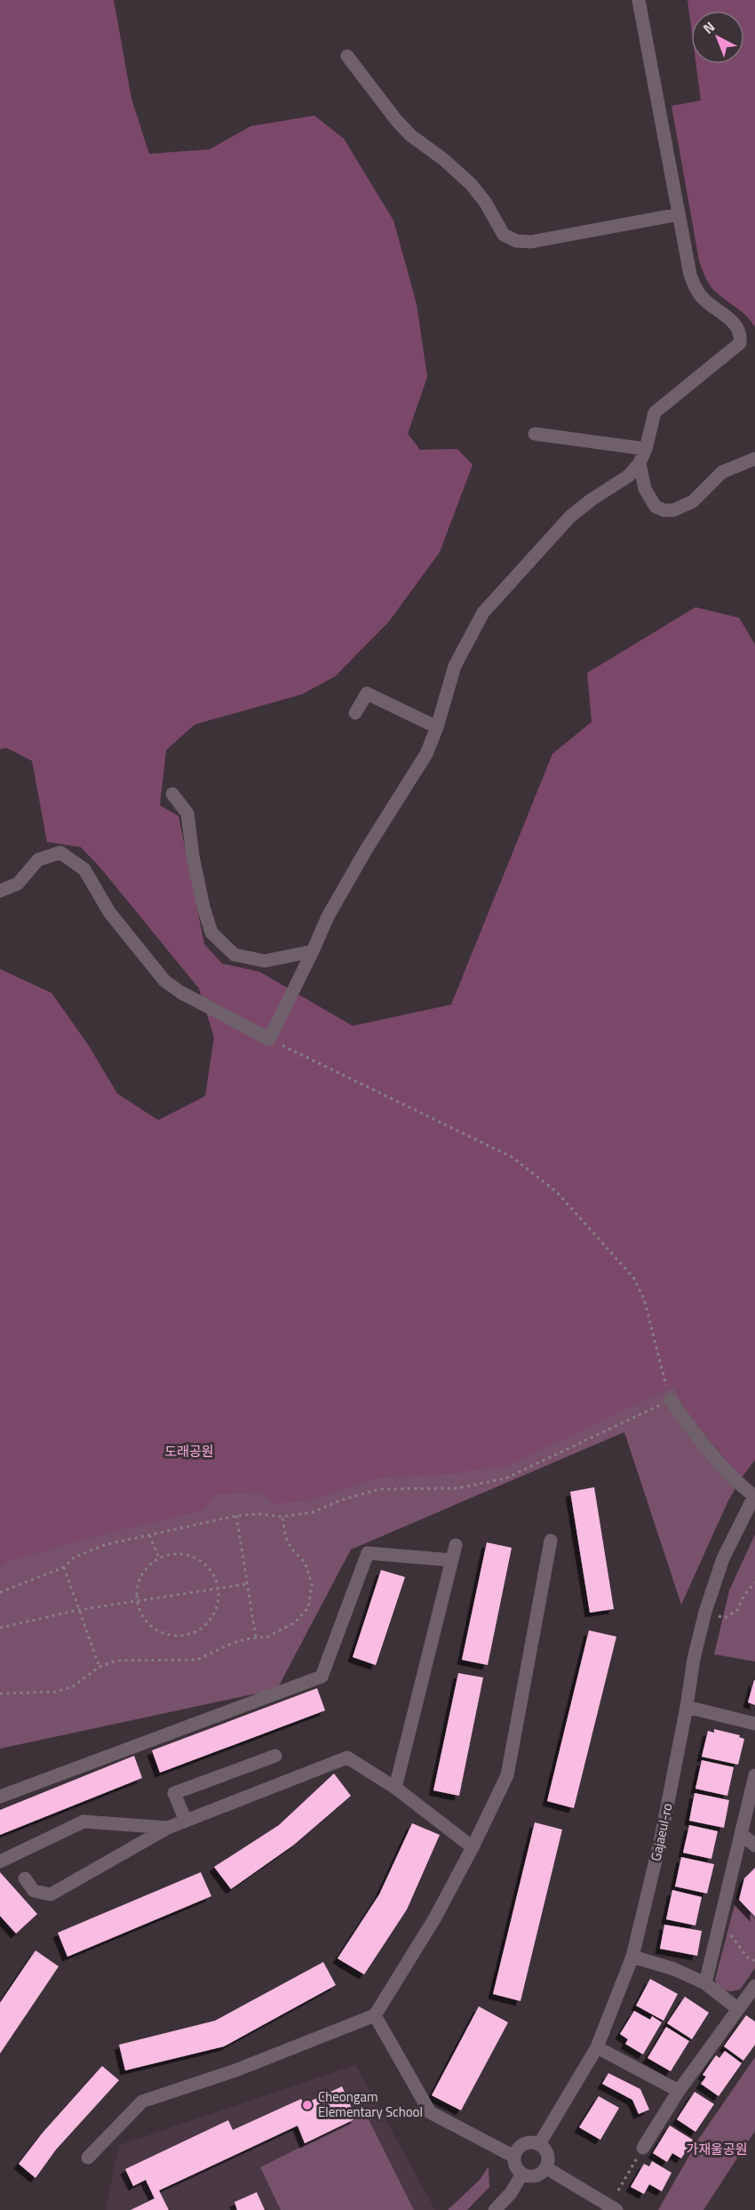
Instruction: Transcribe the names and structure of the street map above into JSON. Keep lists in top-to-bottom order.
{
  "streets": {
    "street": ["Gajaeul-ro"]
  },
  "parks": ["도래공원", "가재울공원"],
  "places": ["Cheongam Elementary School"],
  "north": "top left"
}
